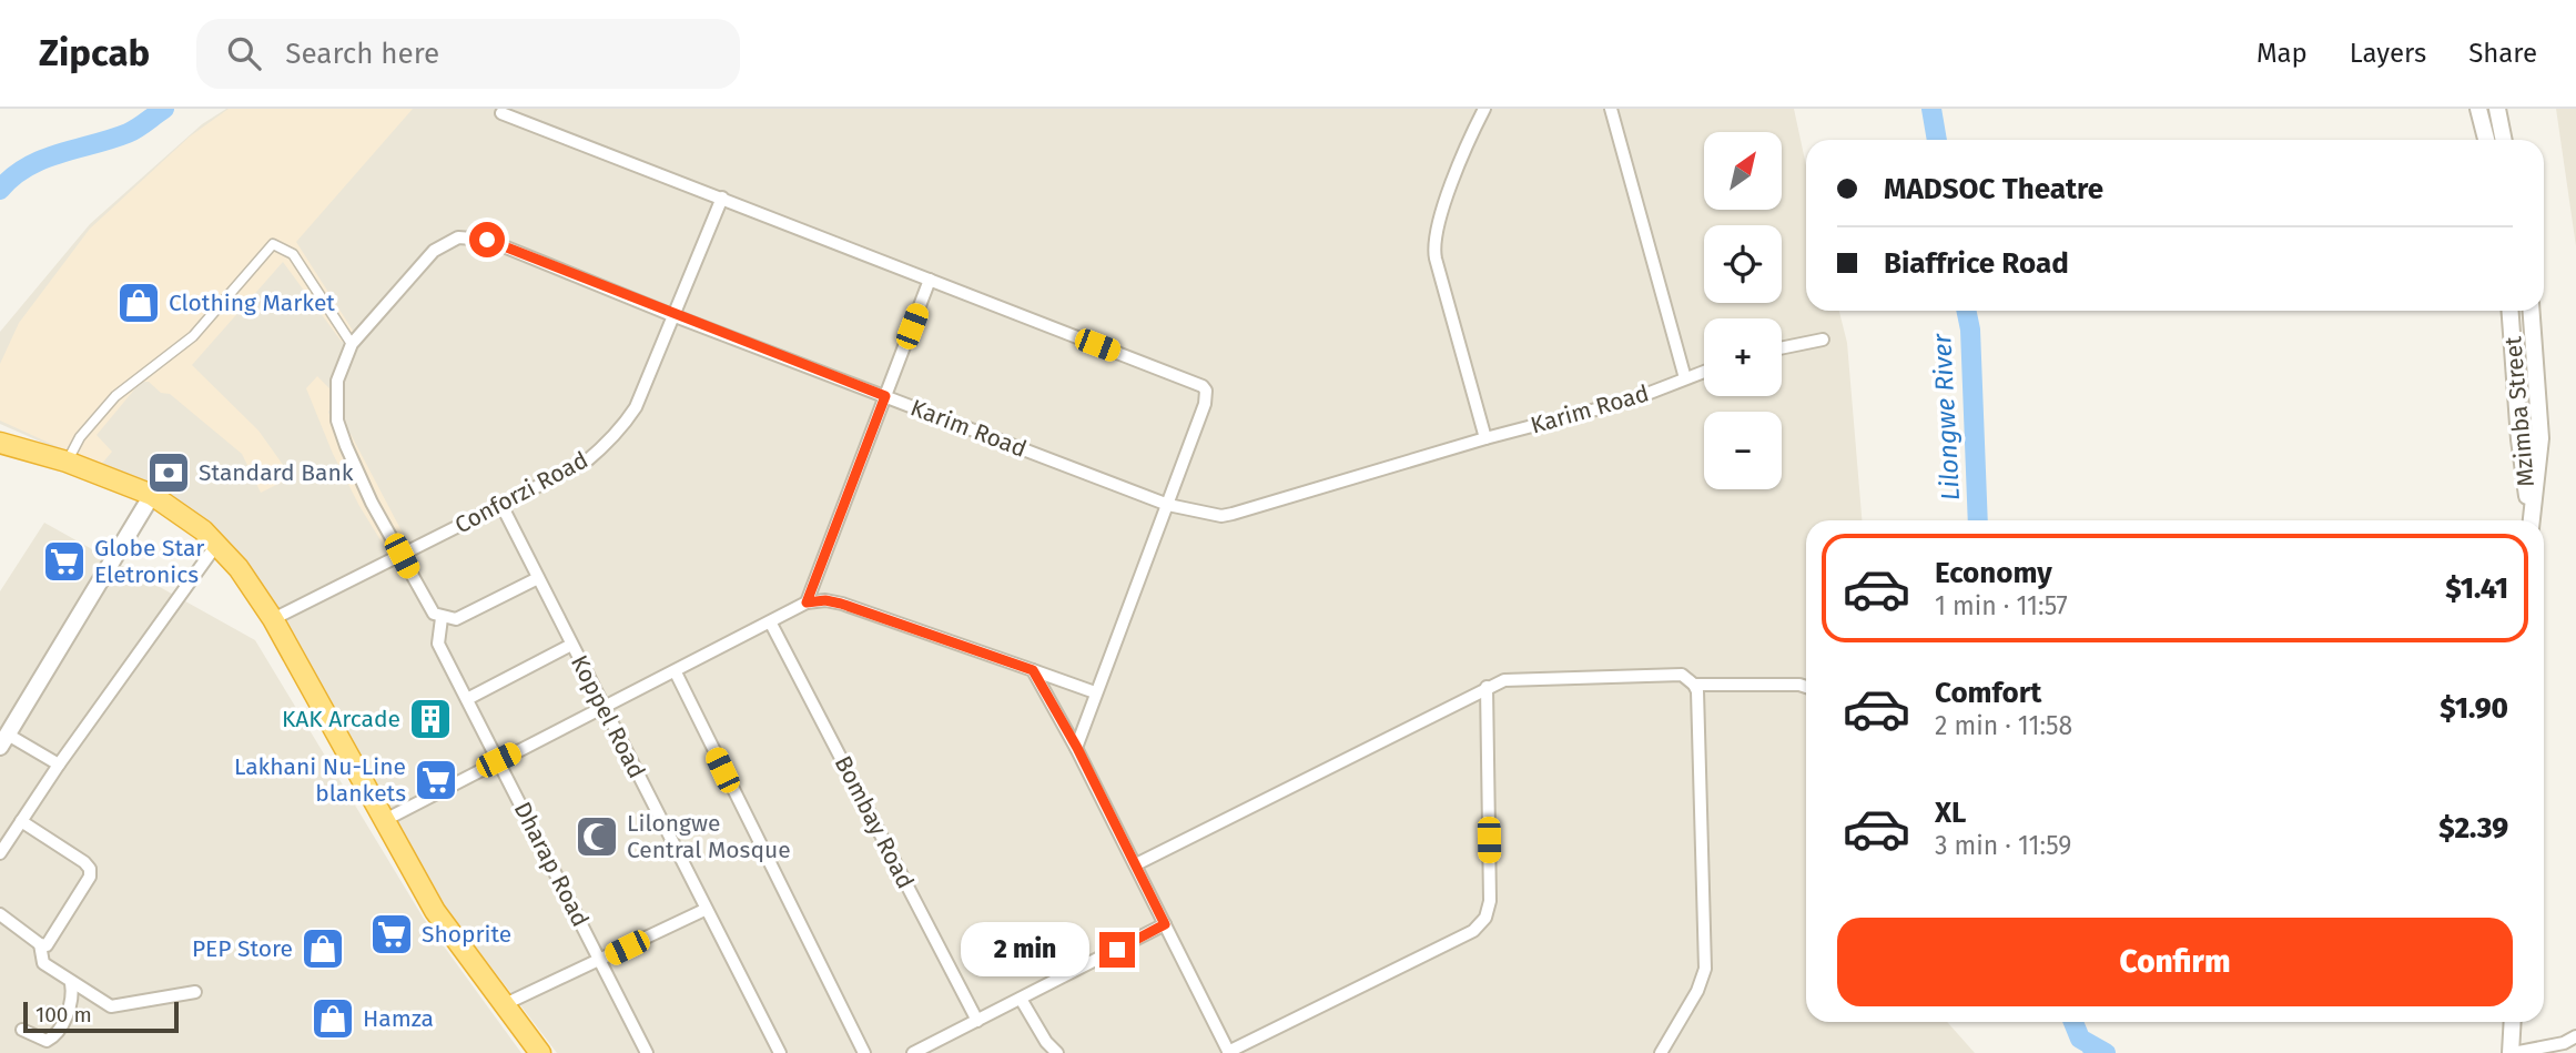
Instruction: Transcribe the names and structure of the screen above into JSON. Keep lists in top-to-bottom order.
{
  "streets": {
    "street": [
      "Karim Road",
      "Mzimba Street",
      "Conforzi Road",
      "Koppel Road",
      "Bombay Road",
      "Dharap Road"
    ]
  },
  "crossings": [
    ["Karim Road", "Conforzi Road"],
    ["Karim Road", "Dharap Road"],
    ["Conforzi Road", "Koppel Road"]
  ],
  "water": ["Lilongwe River"],
  "places": {
    "shop": ["Clothing Market", "PEP Store", "Hamza"],
    "bank": ["Standard Bank"],
    "supermarket": ["Globe Star Eletronics", "Lakhani Nu-Line blankets", "Shoprite"],
    "building": ["KAK Arcade"],
    "mosque": ["Lilongwe Central Mosque"]
  },
  "scale_bar": "100 m",
  "north": "top right",
  "page": {
    "header": "Zipcab",
    "search": "Search here",
    "nav": ["Map", "Layers", "Share"],
    "map_buttons": ["+", "−"],
    "banner": ["MADSOC Theatre", "Biaffrice Road"],
    "list": [
      {
        "name": "Economy",
        "note": "1 min · 11:57",
        "value": "$1.41"
      },
      {
        "name": "Comfort",
        "note": "2 min · 11:58",
        "value": "$1.90"
      },
      {
        "name": "XL",
        "note": "3 min · 11:59",
        "value": "$2.39"
      }
    ],
    "buttons": "Confirm",
    "bubble": "2 min",
    "scale": "100 m"
  }
}
